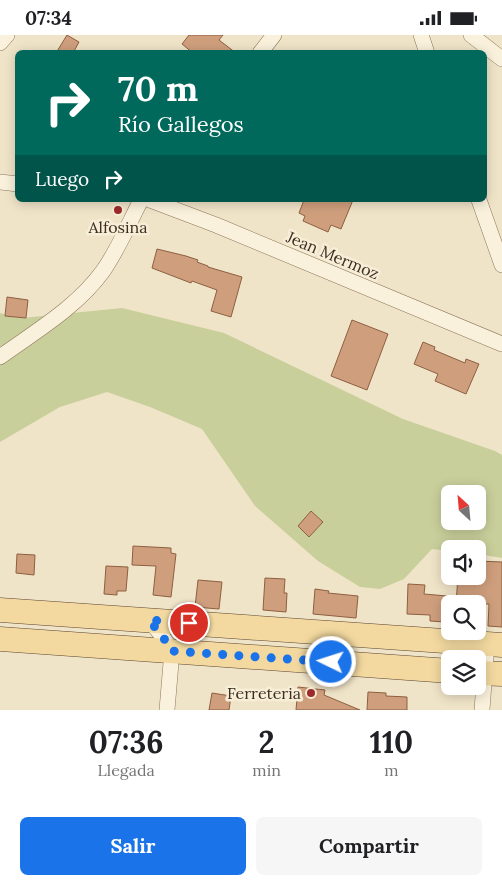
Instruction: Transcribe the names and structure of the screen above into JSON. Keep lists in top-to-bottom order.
{
  "streets": {
    "street": ["Jean Mermoz"]
  },
  "places": ["Alfosina", "Ferreteria"],
  "north": "top left",
  "page": {
    "status": "07:34",
    "turn": ["70 m", "Río Gallegos"],
    "then": "Luego",
    "eta": [
      "07:36",
      "Llegada",
      "2",
      "min",
      "110",
      "m"
    ],
    "buttons": ["Salir", "Compartir"]
  }
}
